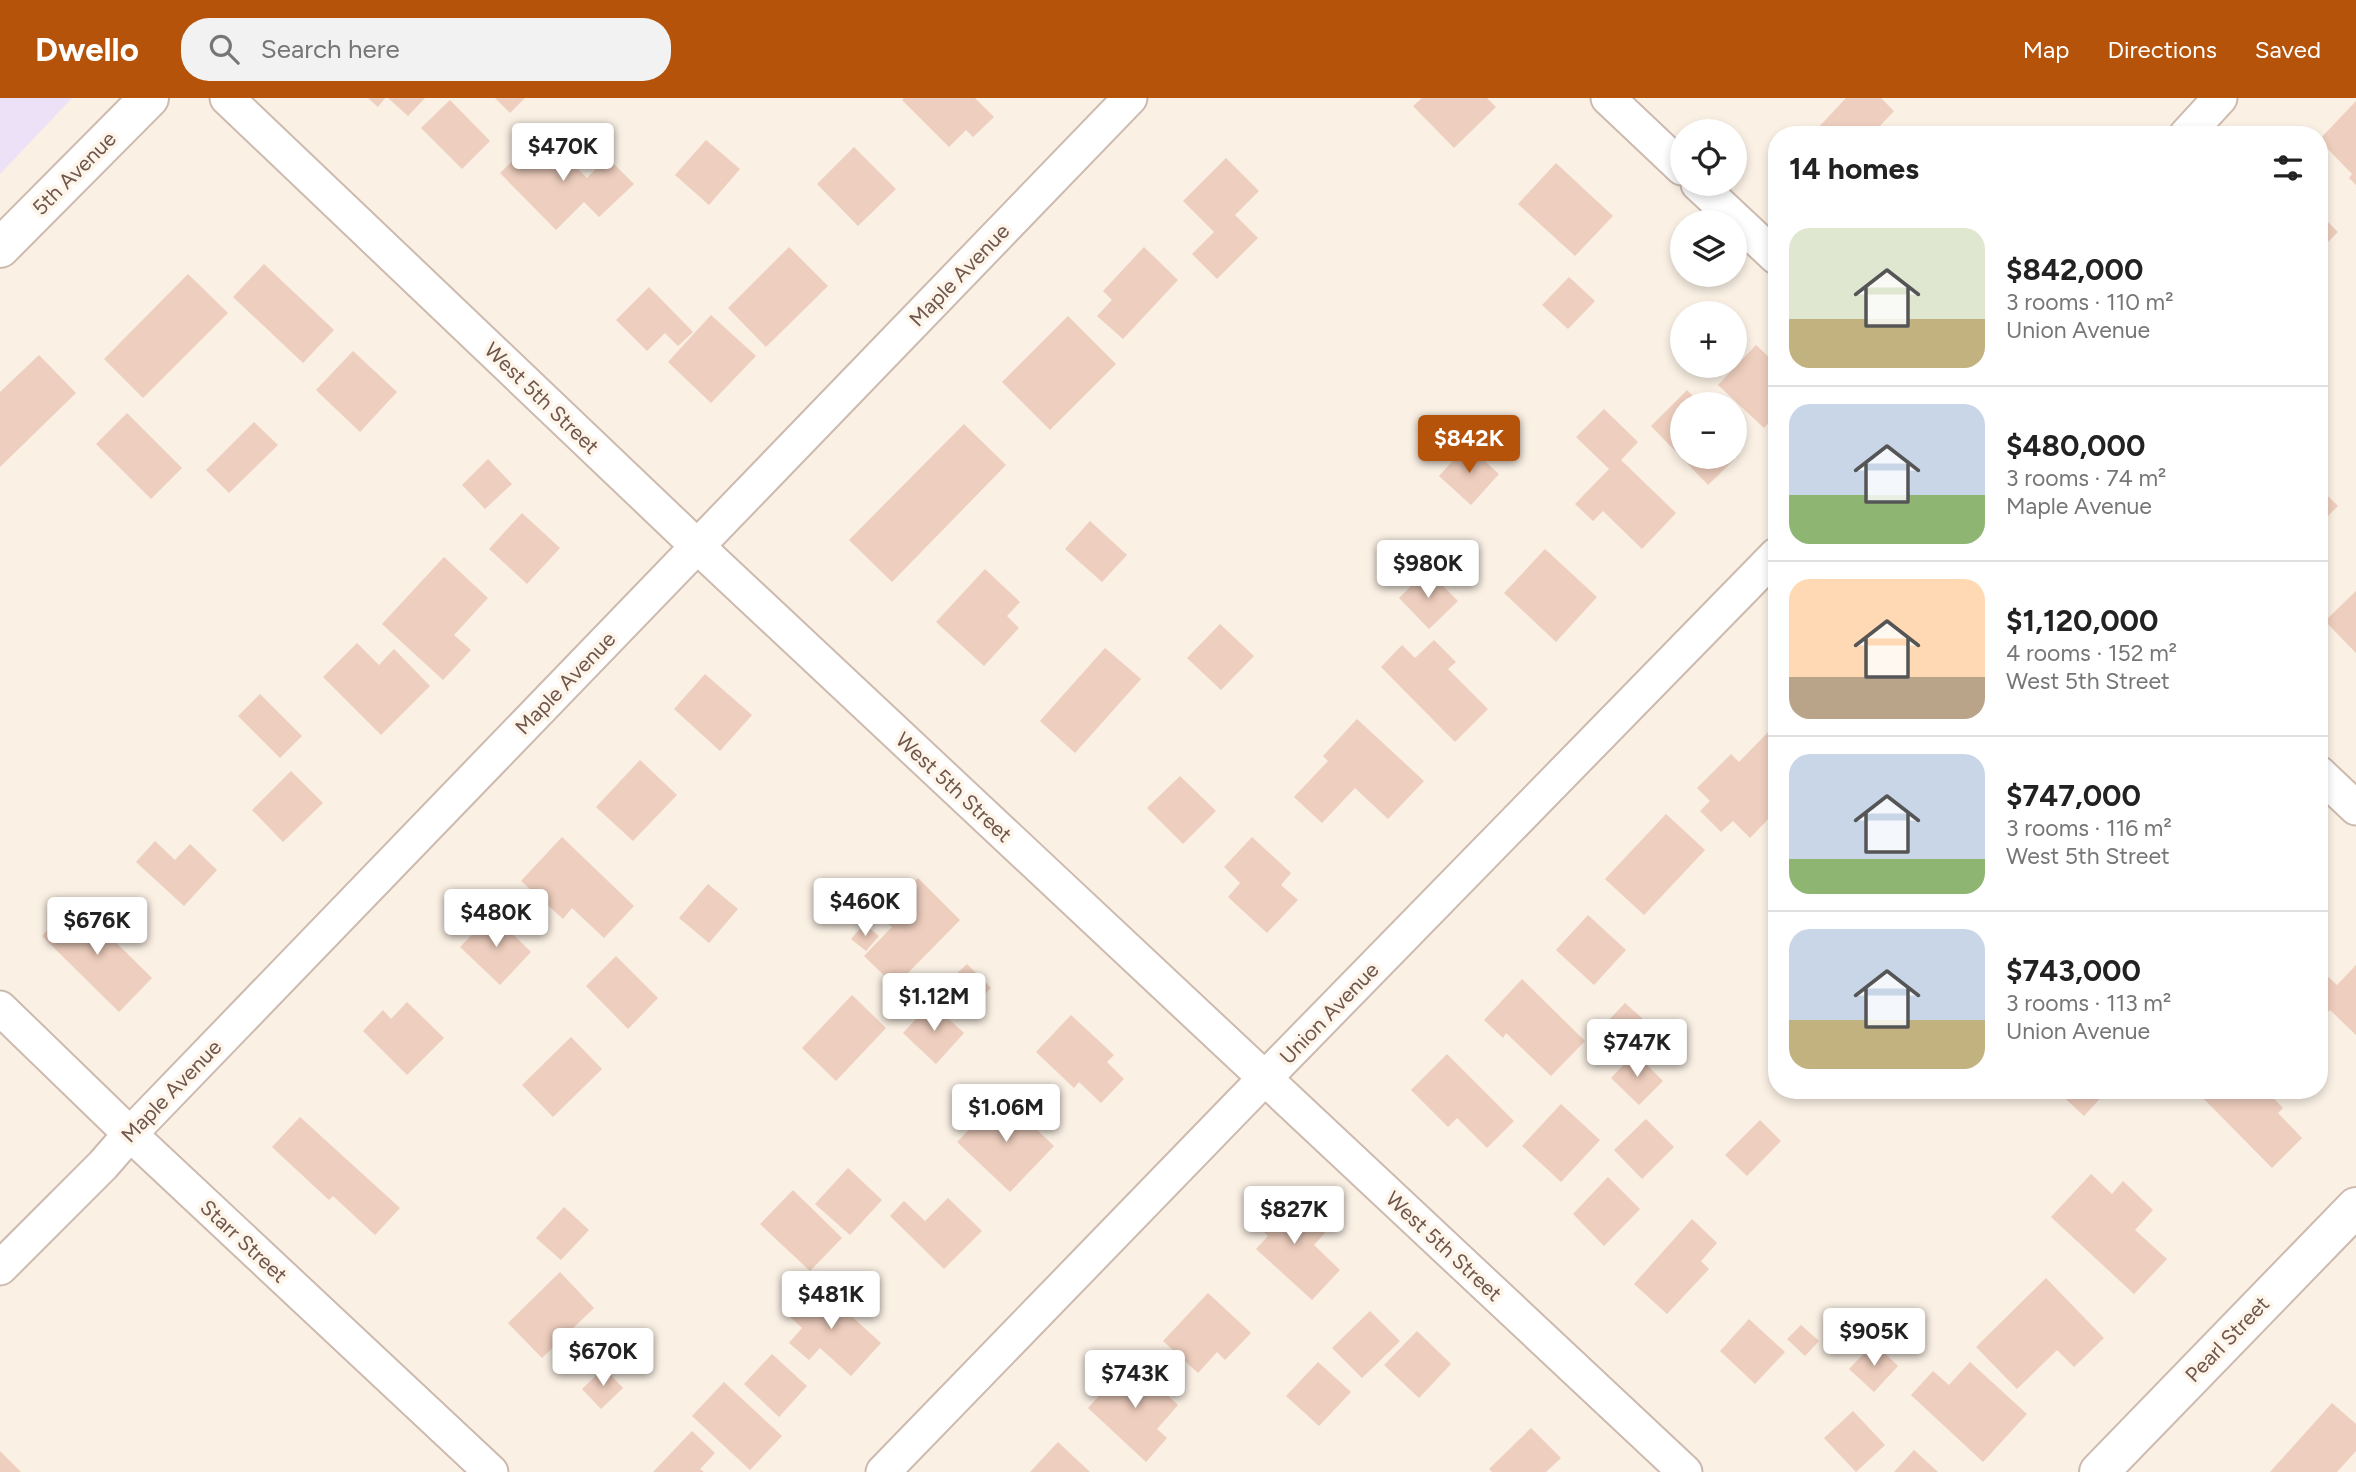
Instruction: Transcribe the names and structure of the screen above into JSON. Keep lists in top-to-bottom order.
{
  "streets": {
    "street": [
      "5th Avenue",
      "Maple Avenue",
      "West 5th Street",
      "Union Avenue",
      "Starr Street",
      "Pearl Street"
    ]
  },
  "crossings": [
    ["Maple Avenue", "West 5th Street"],
    ["Maple Avenue", "Starr Street"],
    ["West 5th Street", "Union Avenue"]
  ],
  "page": {
    "header": "Dwello",
    "search": "Search here",
    "nav": ["Map", "Directions", "Saved"],
    "map_buttons": ["+", "−"],
    "price": [
      "$470K",
      "$842K",
      "$980K",
      "$460K",
      "$480K",
      "$676K",
      "$1.12M",
      "$747K",
      "$1.06M",
      "$827K",
      "$481K",
      "$905K",
      "$670K",
      "$743K"
    ],
    "heading": "14 homes",
    "list": [
      {
        "name": "$842,000",
        "note": "3 rooms · 110 m² · Union Avenue"
      },
      {
        "name": "$480,000",
        "note": "3 rooms · 74 m² · Maple Avenue"
      },
      {
        "name": "$1,120,000",
        "note": "4 rooms · 152 m² · West 5th Street"
      },
      {
        "name": "$747,000",
        "note": "3 rooms · 116 m² · West 5th Street"
      },
      {
        "name": "$743,000",
        "note": "3 rooms · 113 m² · Union Avenue"
      }
    ]
  }
}
